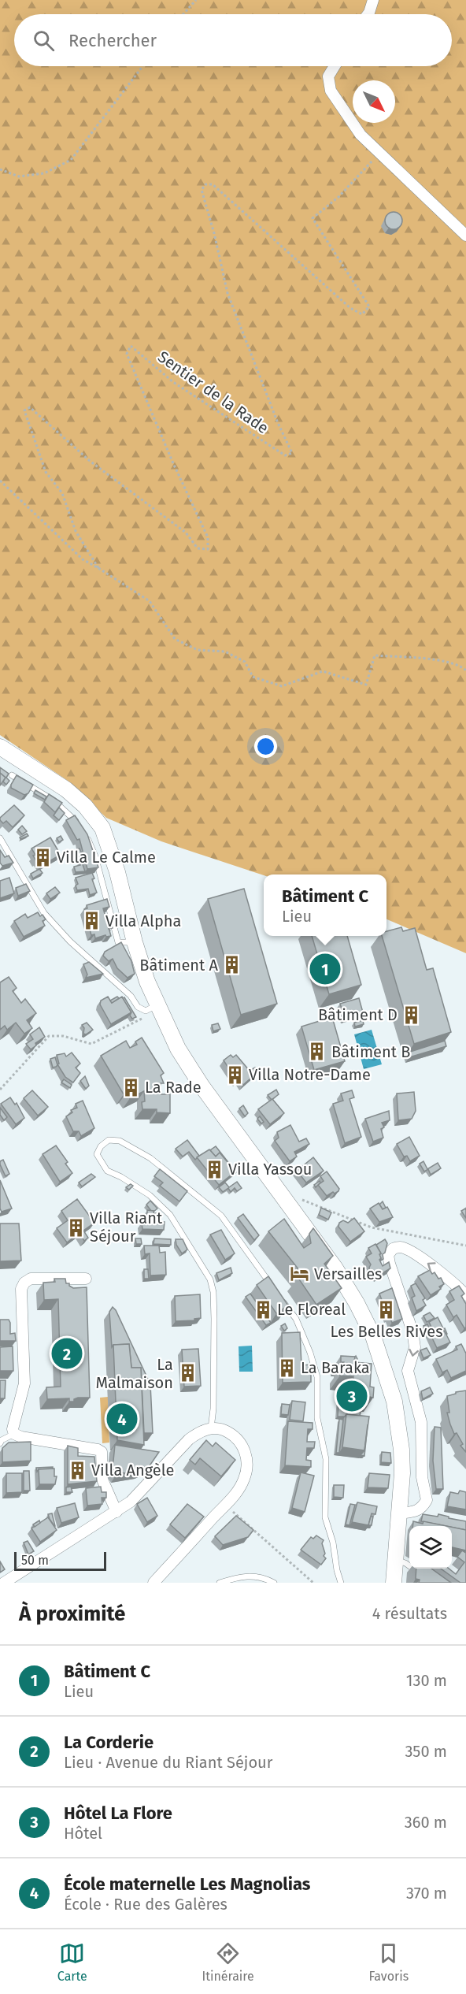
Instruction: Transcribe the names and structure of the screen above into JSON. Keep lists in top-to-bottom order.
{
  "streets": {
    "path": ["Sentier de la Rade"]
  },
  "places": {
    "building": [
      "Villa Le Calme",
      "Villa Alpha",
      "Bâtiment A",
      "Bâtiment D",
      "Bâtiment B",
      "Villa Notre-Dame",
      "La Rade",
      "Villa Yassou",
      "Villa Riant Séjour",
      "Le Floreal",
      "Les Belles Rives",
      "La Baraka",
      "La Malmaison",
      "Villa Angèle"
    ],
    "hotel": ["Versailles"]
  },
  "scale_bar": "50 m",
  "north": "bottom right",
  "page": {
    "search": "Rechercher",
    "popup": ["Bâtiment C", "Lieu"],
    "pins": [
      "1",
      "2",
      "3",
      "4"
    ],
    "scale": "50 m",
    "heading": ["À proximité", "4 résultats"],
    "list": [
      {
        "mark": "1",
        "name": "Bâtiment C",
        "note": "Lieu",
        "value": "130 m"
      },
      {
        "mark": "2",
        "name": "La Corderie",
        "note": "Lieu · Avenue du Riant Séjour",
        "value": "350 m"
      },
      {
        "mark": "3",
        "name": "Hôtel La Flore",
        "note": "Hôtel",
        "value": "360 m"
      },
      {
        "mark": "4",
        "name": "École maternelle Les Magnolias",
        "note": "École · Rue des Galères",
        "value": "370 m"
      }
    ],
    "nav": ["Carte", "Itinéraire", "Favoris"]
  }
}
